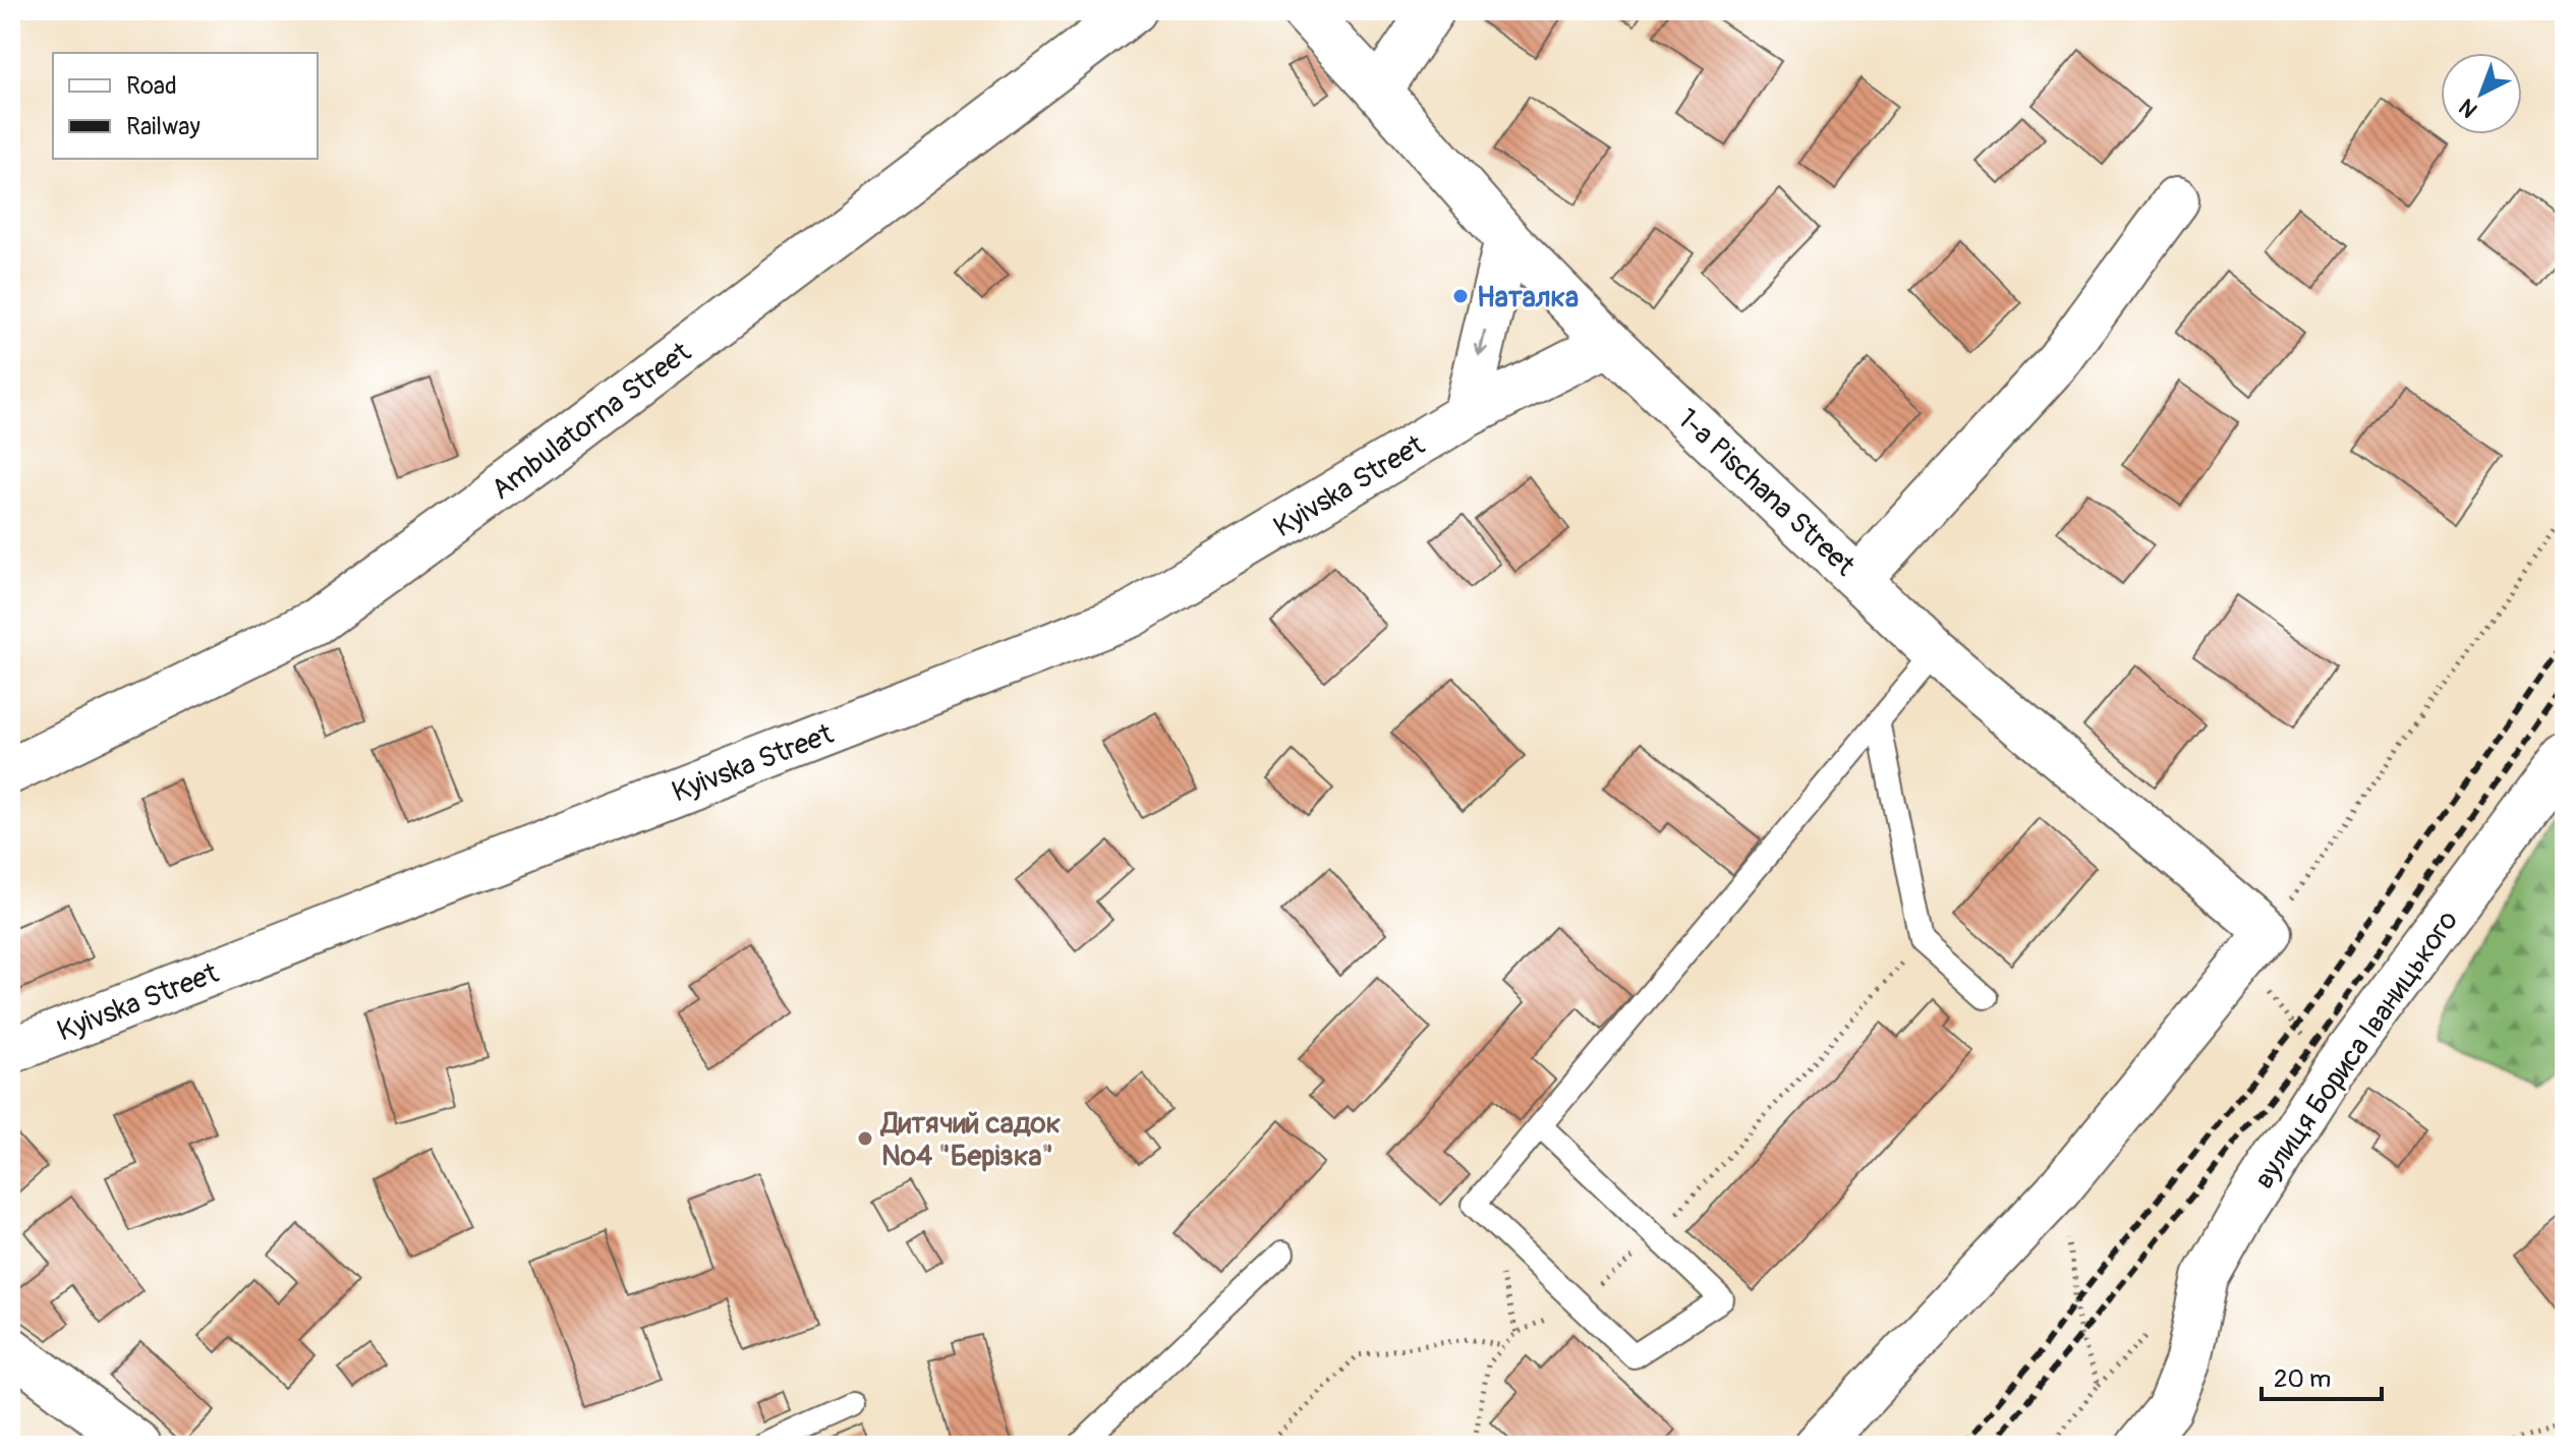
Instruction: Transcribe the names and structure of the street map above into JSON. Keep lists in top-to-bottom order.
{
  "streets": {
    "street": [
      "Ambulatorna Street",
      "Kyivska Street",
      "1-a Pischana Street",
      "вулиця Бориса Іваницького"
    ]
  },
  "crossings": [
    ["Kyivska Street", "1-a Pischana Street"]
  ],
  "places": ["Наталка", "Дитячий садок №4 \"Берізка\""],
  "legend": ["Road", "Railway"],
  "scale_bar": "20 m",
  "north": "bottom left"
}
